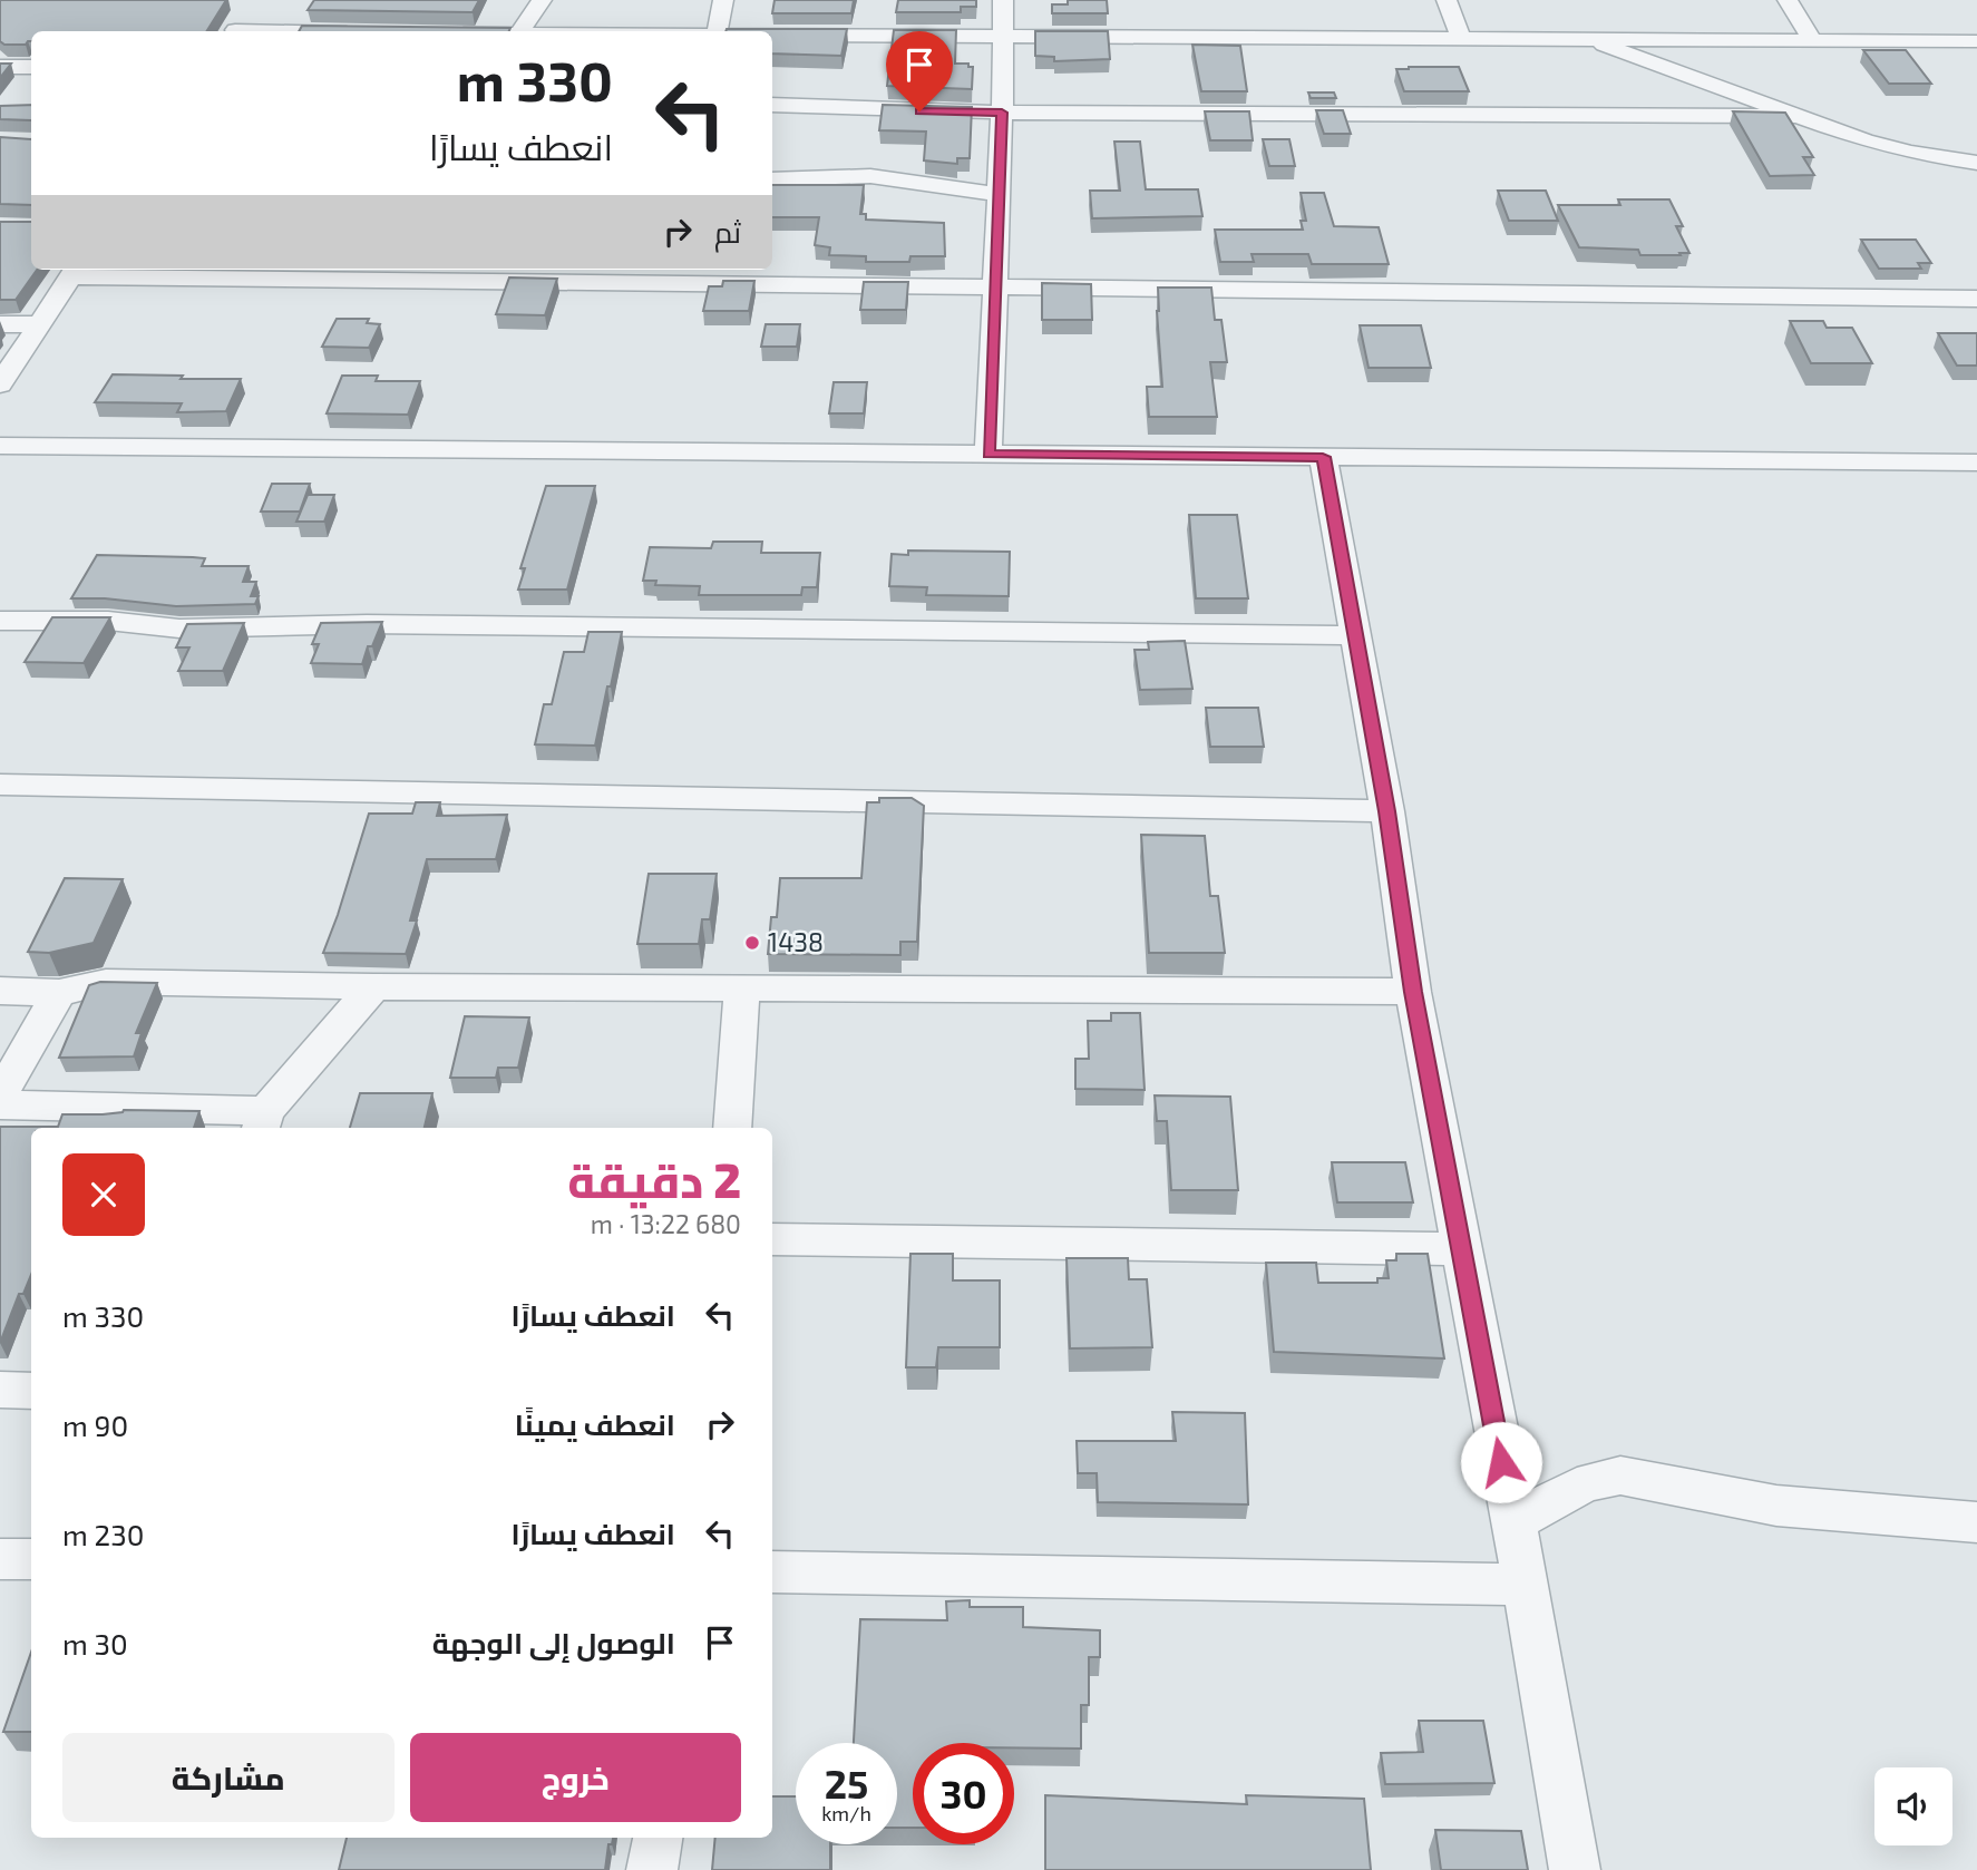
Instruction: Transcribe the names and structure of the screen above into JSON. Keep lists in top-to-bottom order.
{
  "places": ["1438"],
  "page": {
    "turn": ["330 m", "انعطف يسارًا"],
    "then": "ثم",
    "heading": ["2 دقيقة", "680 m · 13:22"],
    "list": [
      {
        "name": "انعطف يسارًا",
        "value": "330 m"
      },
      {
        "name": "انعطف يمينًا",
        "value": "90 m"
      },
      {
        "name": "انعطف يسارًا",
        "value": "230 m"
      },
      {
        "name": "الوصول إلى الوجهة",
        "value": "30 m"
      }
    ],
    "buttons": ["خروج", "مشاركة"],
    "speed": "25 km/h",
    "limit": "30"
  }
}
